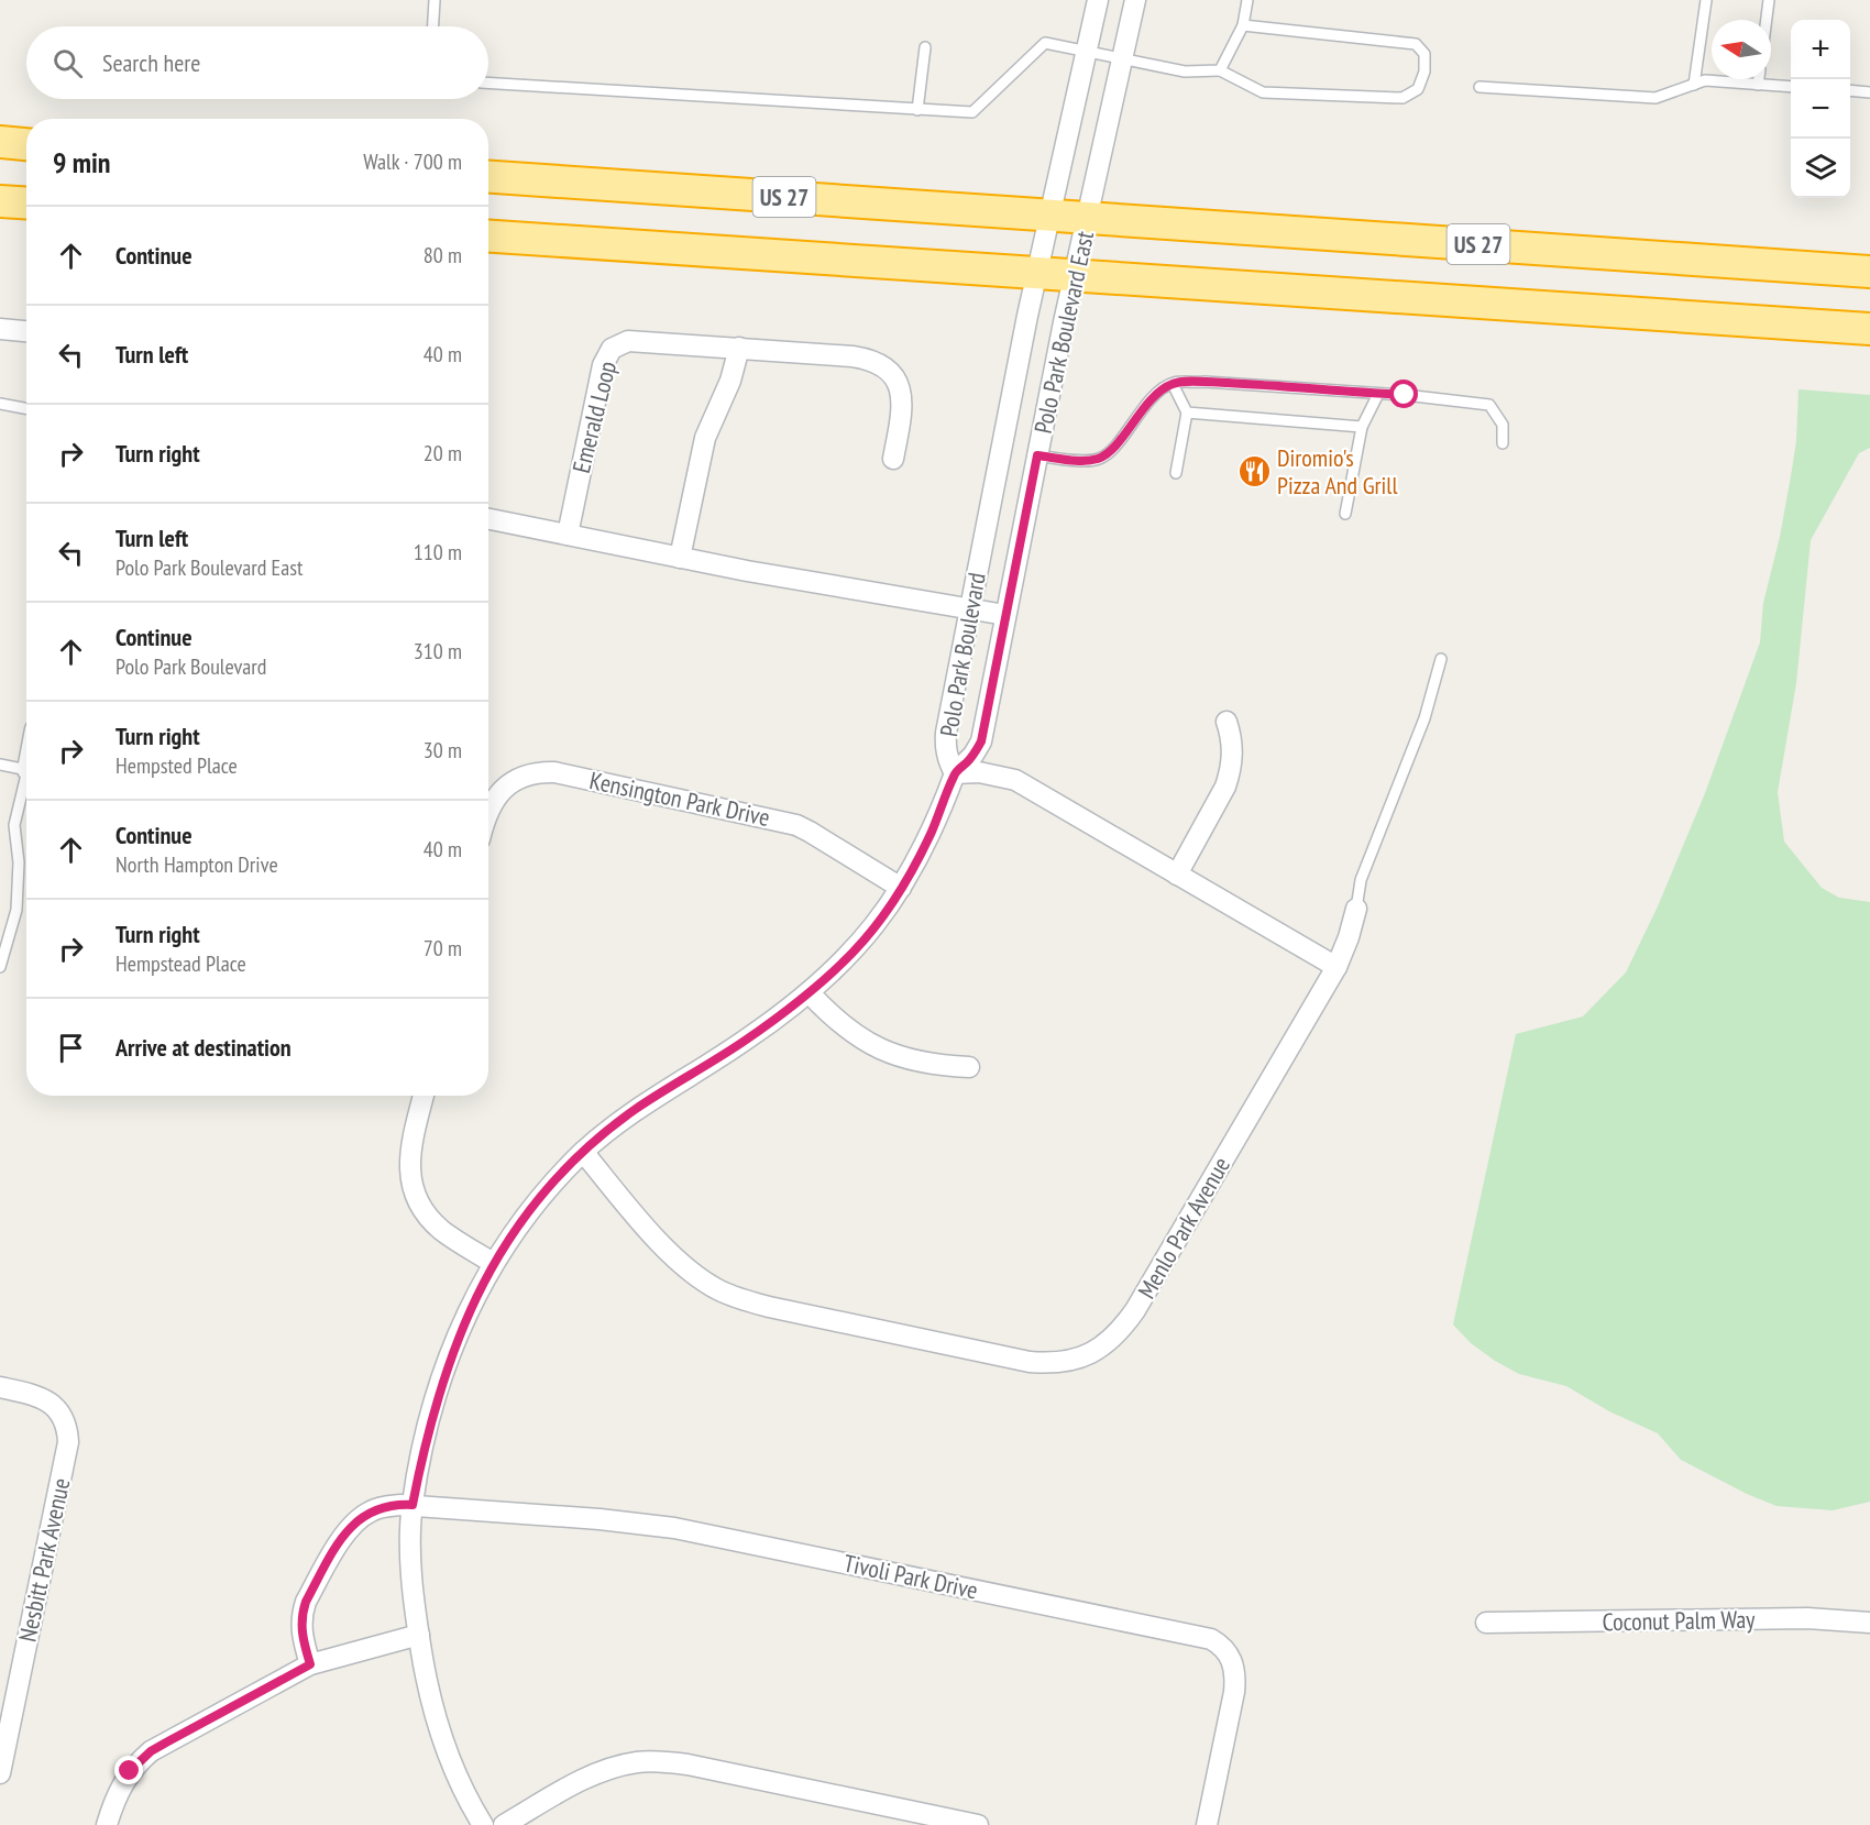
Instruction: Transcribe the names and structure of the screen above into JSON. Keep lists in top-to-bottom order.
{
  "streets": {
    "highway": ["US 27"],
    "street": [
      "Polo Park Boulevard East",
      "Emerald Loop",
      "Polo Park Boulevard",
      "Kensington Park Drive",
      "Menlo Park Avenue",
      "Nesbitt Park Avenue",
      "Tivoli Park Drive",
      "Coconut Palm Way"
    ]
  },
  "crossings": [
    ["US 27", "Polo Park Boulevard East"],
    ["US 27", "Polo Park Boulevard"],
    ["Polo Park Boulevard East", "Polo Park Boulevard"],
    ["Polo Park Boulevard", "Kensington Park Drive"],
    ["Polo Park Boulevard", "Menlo Park Avenue"],
    ["Polo Park Boulevard", "Tivoli Park Drive"]
  ],
  "places": {
    "restaurant": ["Diromio's Pizza And Grill"]
  },
  "north": "left",
  "page": {
    "map_buttons": ["+", "−"],
    "search": "Search here",
    "heading": ["9 min", "Walk · 700 m"],
    "list": [
      ["Continue", "80 m"],
      ["Turn left", "40 m"],
      ["Turn right", "20 m"],
      ["Turn left", "Polo Park Boulevard East", "110 m"],
      ["Continue", "Polo Park Boulevard", "310 m"],
      ["Turn right", "Hempsted Place", "30 m"],
      ["Continue", "North Hampton Drive", "40 m"],
      ["Turn right", "Hempstead Place", "70 m"],
      "Arrive at destination"
    ]
  }
}
